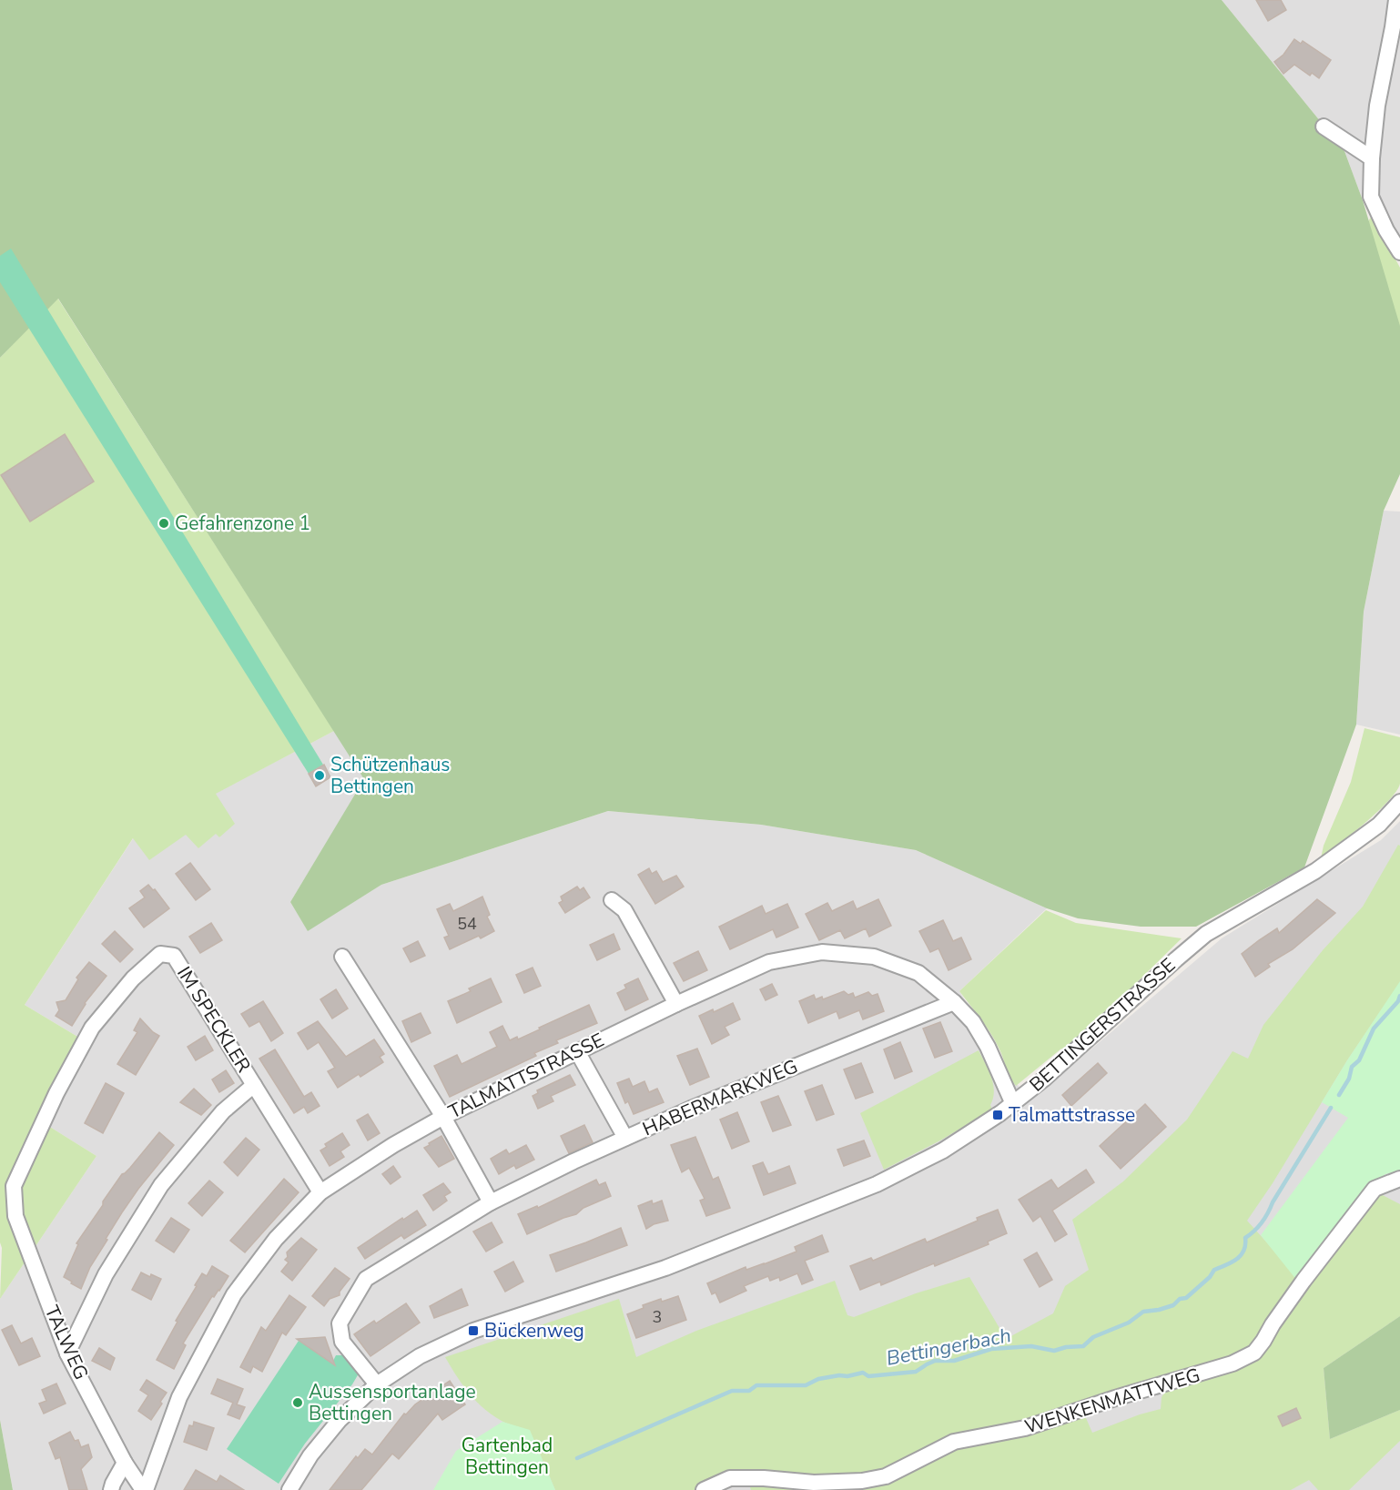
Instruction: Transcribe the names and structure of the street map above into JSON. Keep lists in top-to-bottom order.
{
  "streets": {
    "street": [
      "IM SPECKLER",
      "BETTINGERSTRASSE",
      "TALMATTSTRASSE",
      "HABERMARKWEG",
      "TALWEG",
      "WENKENMATTWEG"
    ]
  },
  "crossings": [
    ["IM SPECKLER", "TALMATTSTRASSE"],
    ["IM SPECKLER", "TALWEG"],
    ["BETTINGERSTRASSE", "TALMATTSTRASSE"],
    ["TALMATTSTRASSE", "HABERMARKWEG"],
    ["TALMATTSTRASSE", "TALWEG"]
  ],
  "water": ["Bettingerbach"],
  "parks": ["Gartenbad Bettingen"],
  "places": {
    "other": ["Gefahrenzone 1", "Schützenhaus Bettingen", "Aussensportanlage Bettingen"],
    "transit": ["Talmattstrasse", "Bückenweg"]
  },
  "house_numbers": ["54", "3"]
}
